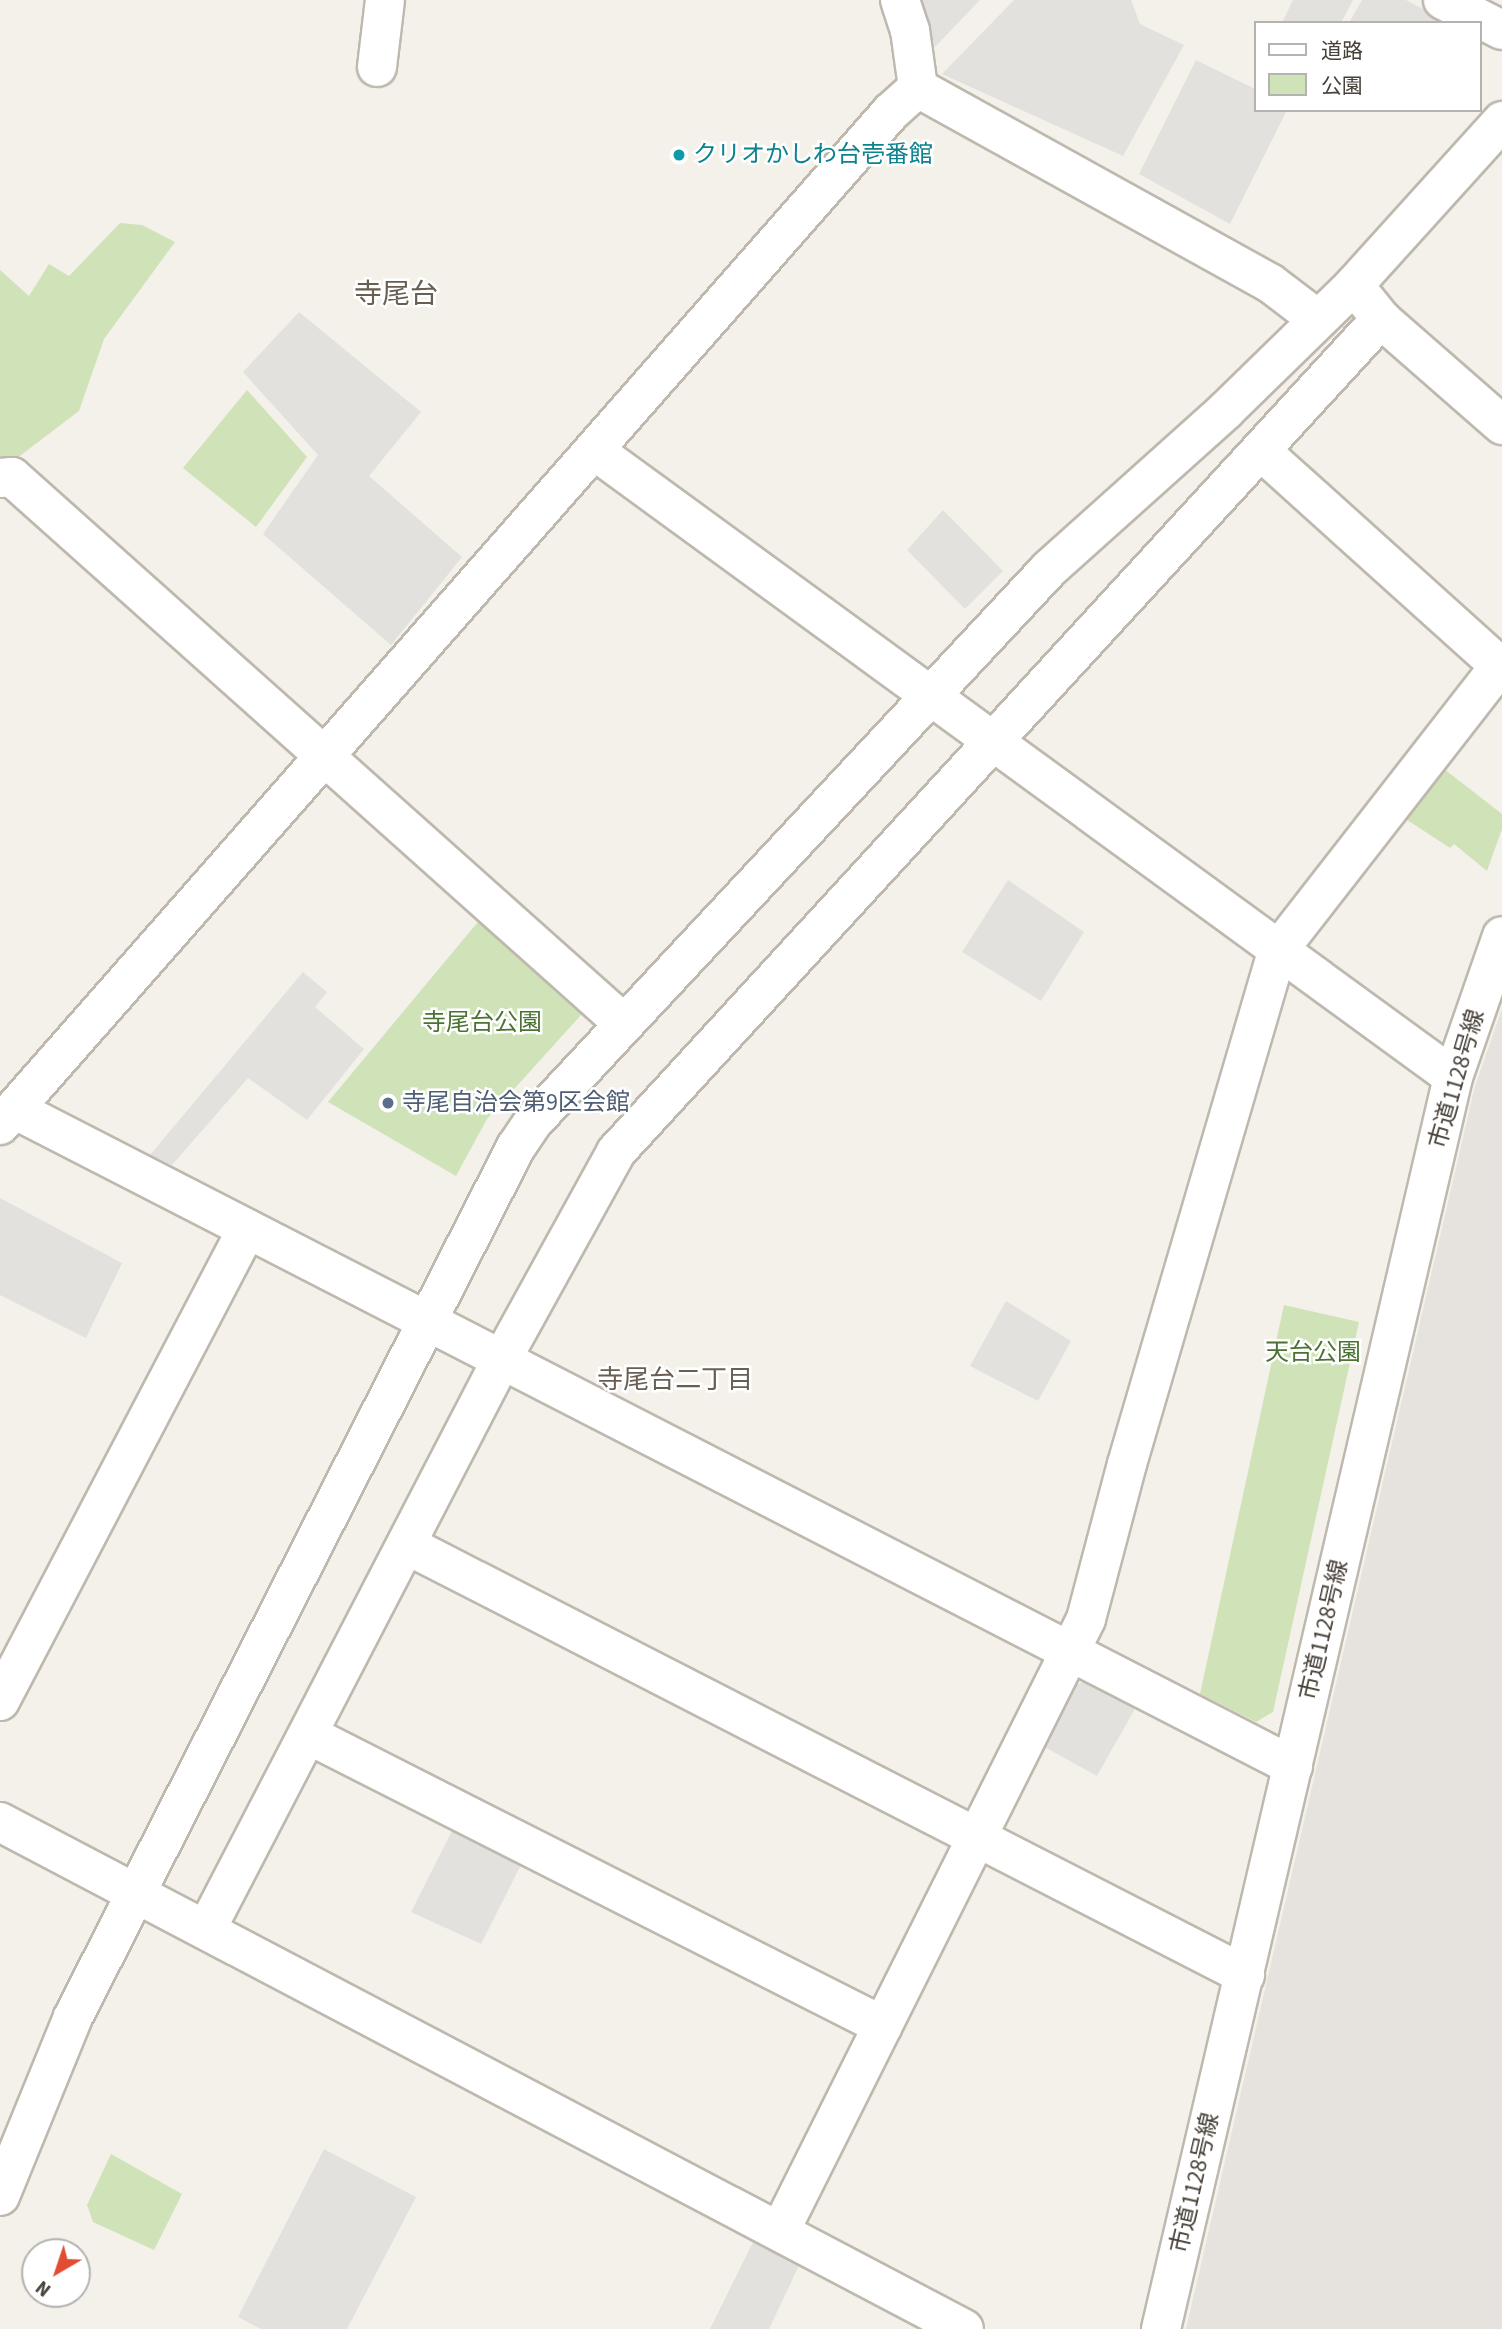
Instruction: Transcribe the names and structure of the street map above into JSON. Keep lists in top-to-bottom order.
{
  "streets": {
    "street": ["市道1128号線"]
  },
  "districts": ["寺尾台", "寺尾台二丁目"],
  "parks": ["寺尾台公園", "天台公園"],
  "places": ["クリオかしわ台壱番館", "寺尾自治会第9区会館"],
  "legend": ["道路", "公園"],
  "north": "bottom left"
}
